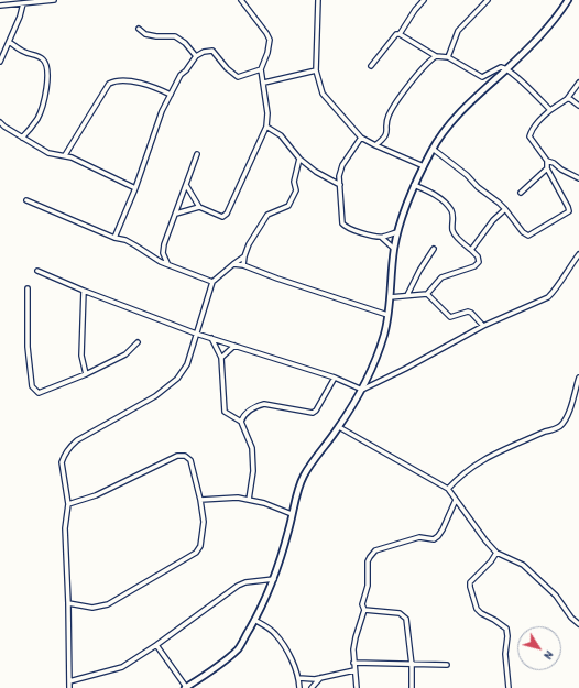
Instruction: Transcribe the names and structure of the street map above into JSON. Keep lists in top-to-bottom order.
{
  "north": "bottom right"
}
